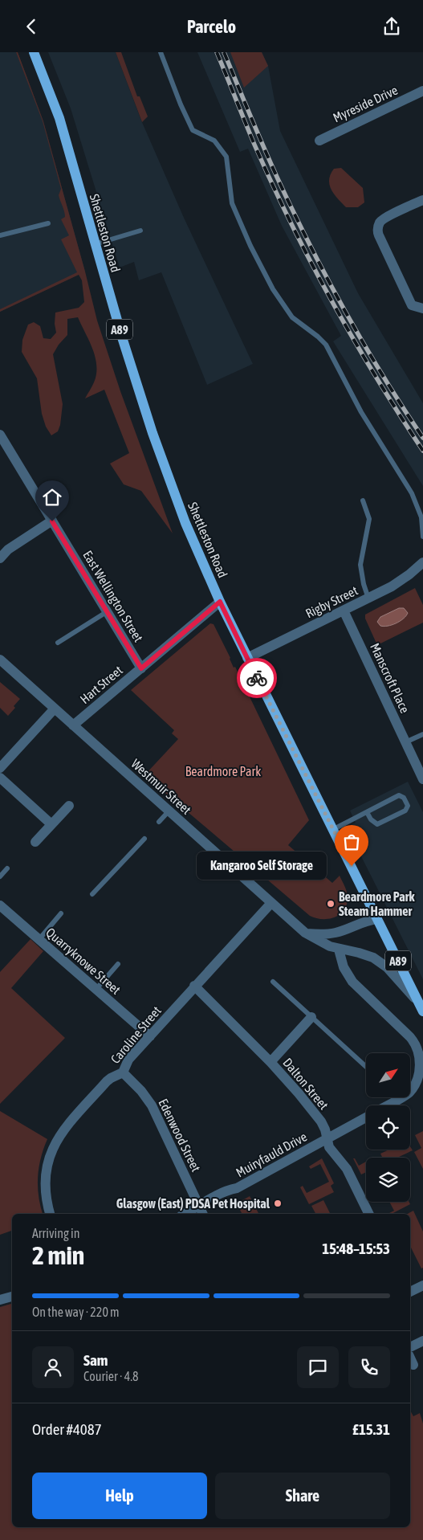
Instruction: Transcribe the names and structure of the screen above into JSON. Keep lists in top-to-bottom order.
{
  "streets": {
    "main road": ["Shettleston Road", "A89"],
    "street": [
      "Myreside Drive",
      "East Wellington Street",
      "Rigby Street",
      "Manscroft Place",
      "Hart Street",
      "Westmuir Street",
      "Quarryknowe Street",
      "Caroline Street",
      "Dalton Street",
      "Edenwood Street",
      "Muiryfauld Drive"
    ]
  },
  "crossings": [
    ["Shettleston Road", "Rigby Street"],
    ["Shettleston Road", "Hart Street"],
    ["Shettleston Road", "Westmuir Street"],
    ["East Wellington Street", "Hart Street"],
    ["Rigby Street", "Manscroft Place"],
    ["Hart Street", "Westmuir Street"],
    ["Westmuir Street", "Caroline Street"],
    ["Westmuir Street", "Muiryfauld Drive"],
    ["Quarryknowe Street", "Caroline Street"],
    ["Caroline Street", "Dalton Street"],
    ["Caroline Street", "Edenwood Street"],
    ["Dalton Street", "Muiryfauld Drive"],
    ["Edenwood Street", "Muiryfauld Drive"]
  ],
  "parks": ["Beardmore Park"],
  "places": ["Kangaroo Self Storage", "Beardmore Park Steam Hammer", "Glasgow (East) PDSA Pet Hospital"],
  "north": "top right",
  "page": {
    "header": "Parcelo",
    "bubble": "Kangaroo Self Storage",
    "heading": ["2 min", "Arriving in", "15:48–15:53"],
    "panel": [
      "Sam",
      "Courier · 4.8",
      "Order #4087",
      "£15.31"
    ],
    "bar": "On the way · 220 m",
    "buttons": ["Help", "Share"]
  }
}
